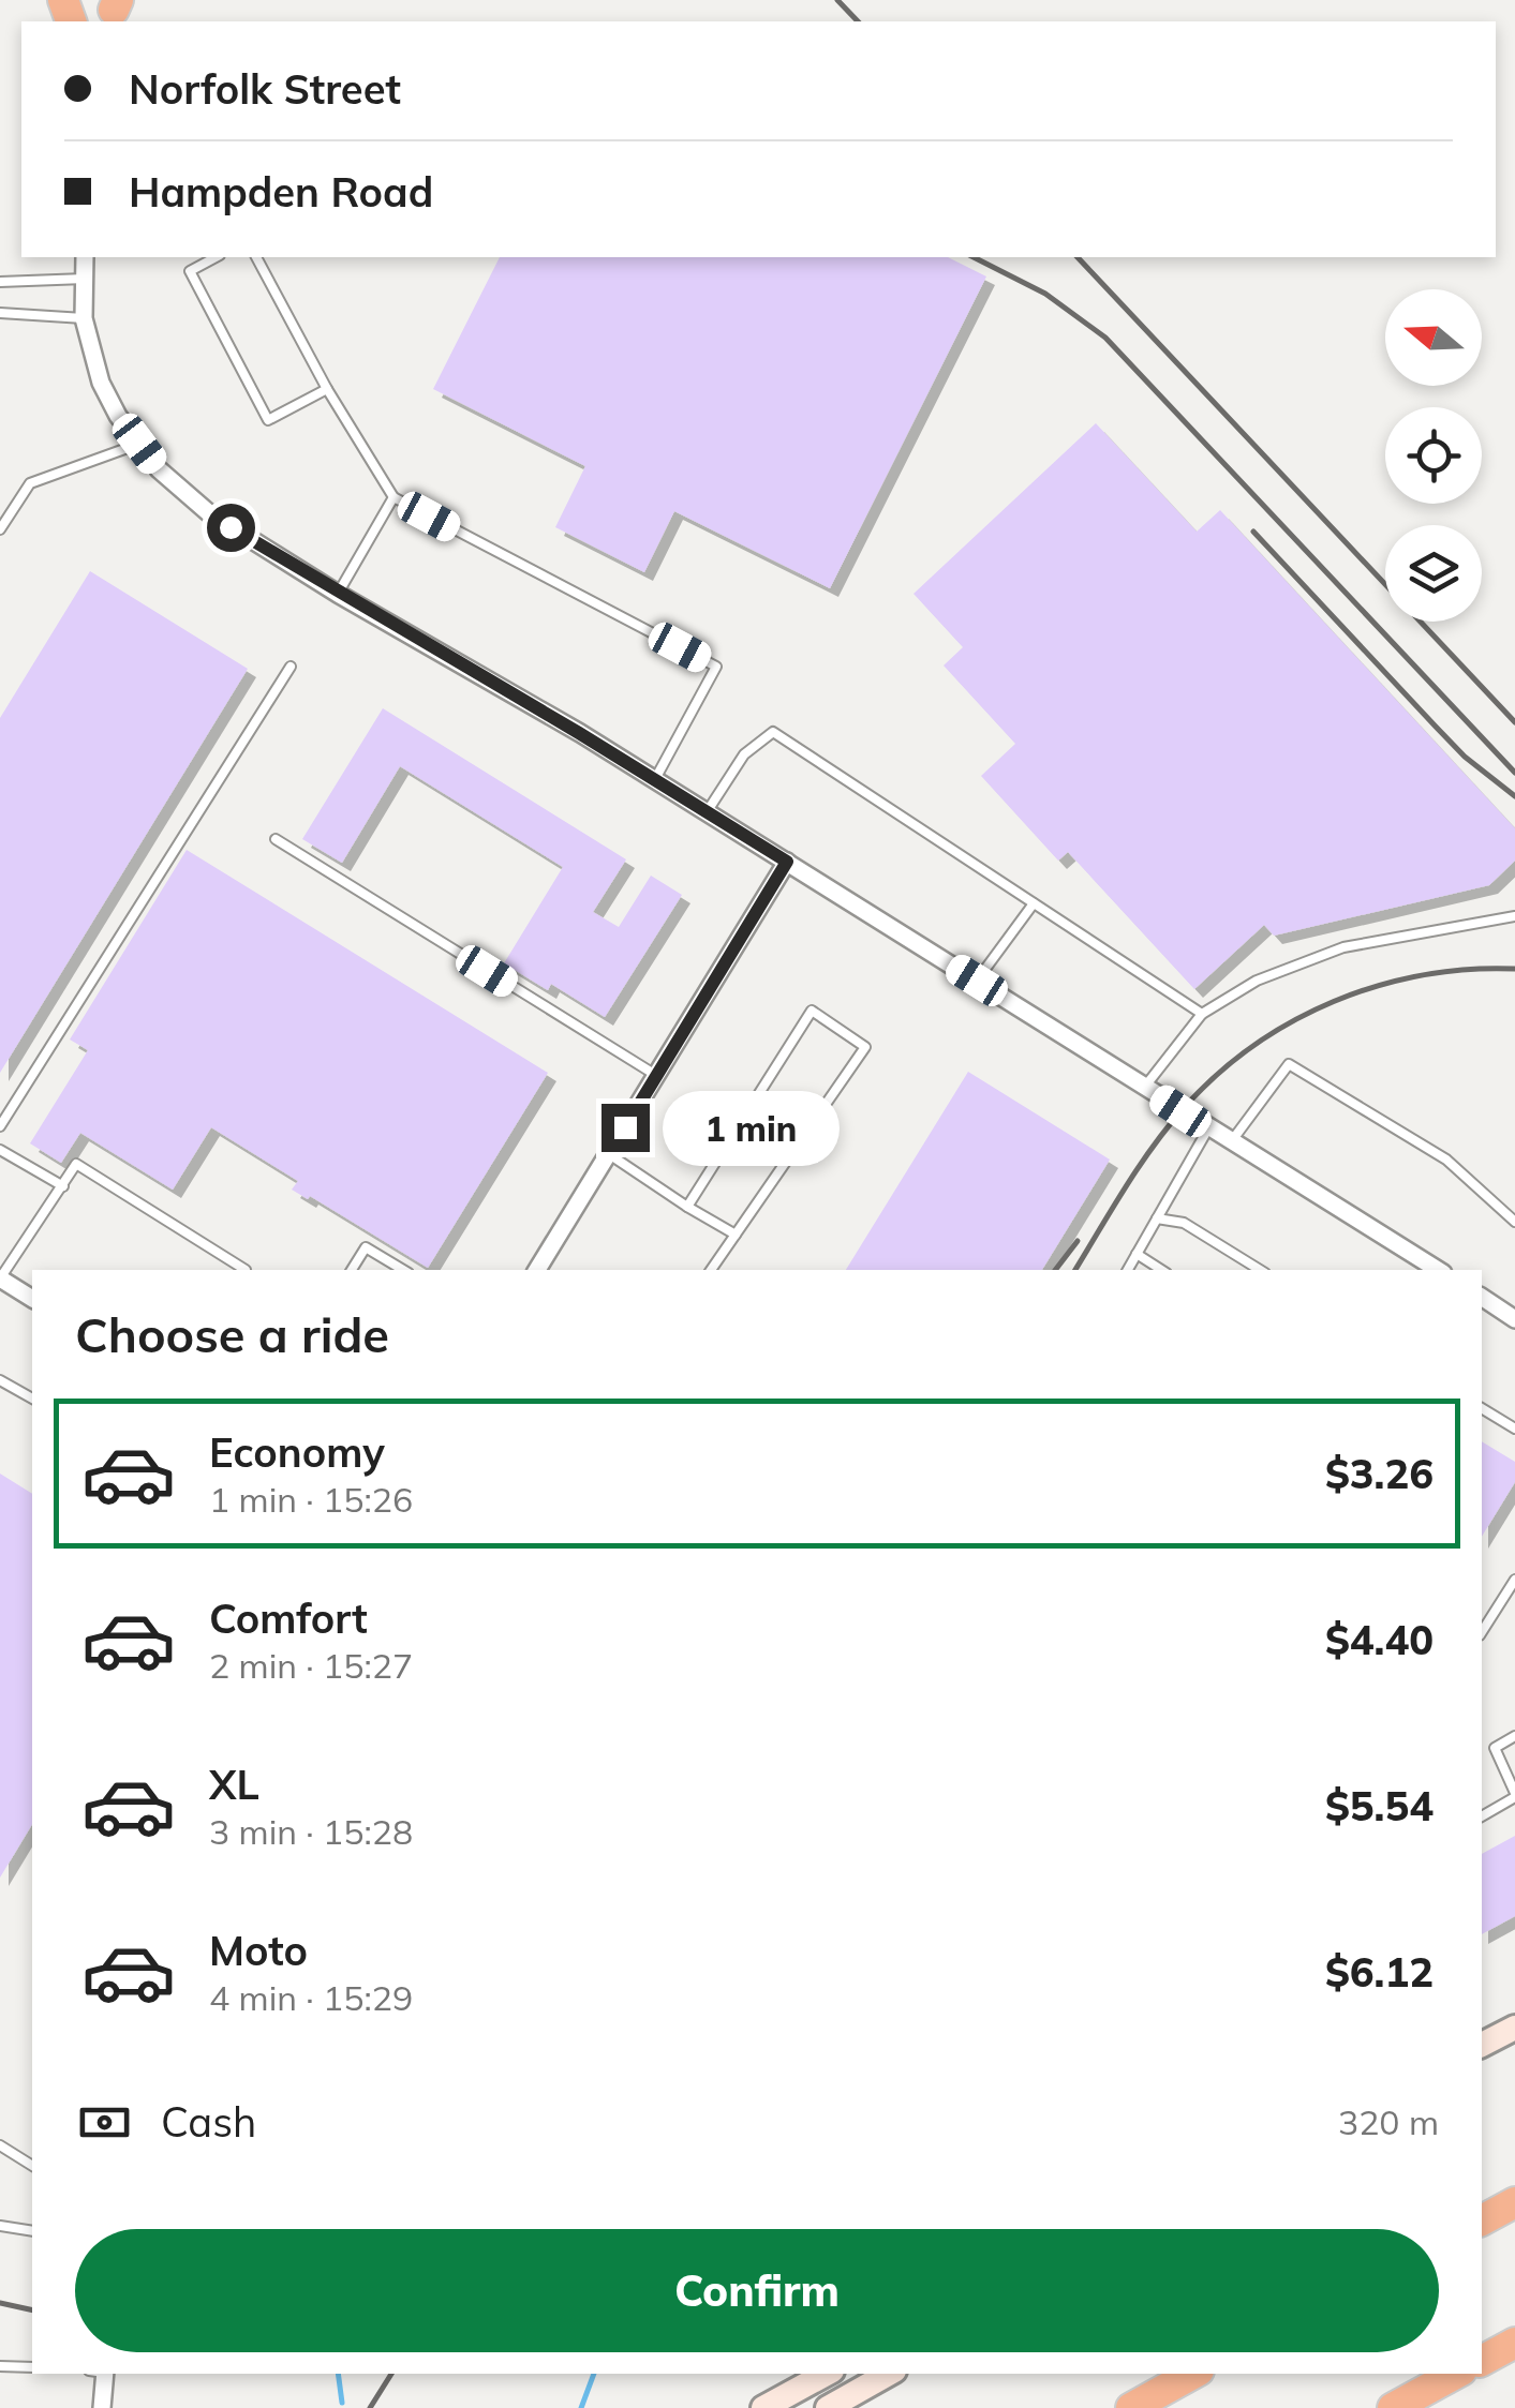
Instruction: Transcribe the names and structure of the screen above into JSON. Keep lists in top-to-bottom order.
{
  "north": "left",
  "page": {
    "banner": ["Norfolk Street", "Hampden Road"],
    "bubble": "1 min",
    "heading": "Choose a ride",
    "list": [
      {
        "name": "Economy",
        "note": "1 min · 15:26",
        "value": "$3.26"
      },
      {
        "name": "Comfort",
        "note": "2 min · 15:27",
        "value": "$4.40"
      },
      {
        "name": "XL",
        "note": "3 min · 15:28",
        "value": "$5.54"
      },
      {
        "name": "Moto",
        "note": "4 min · 15:29",
        "value": "$6.12"
      }
    ],
    "pay": ["Cash", "320 m"],
    "buttons": "Confirm"
  }
}
